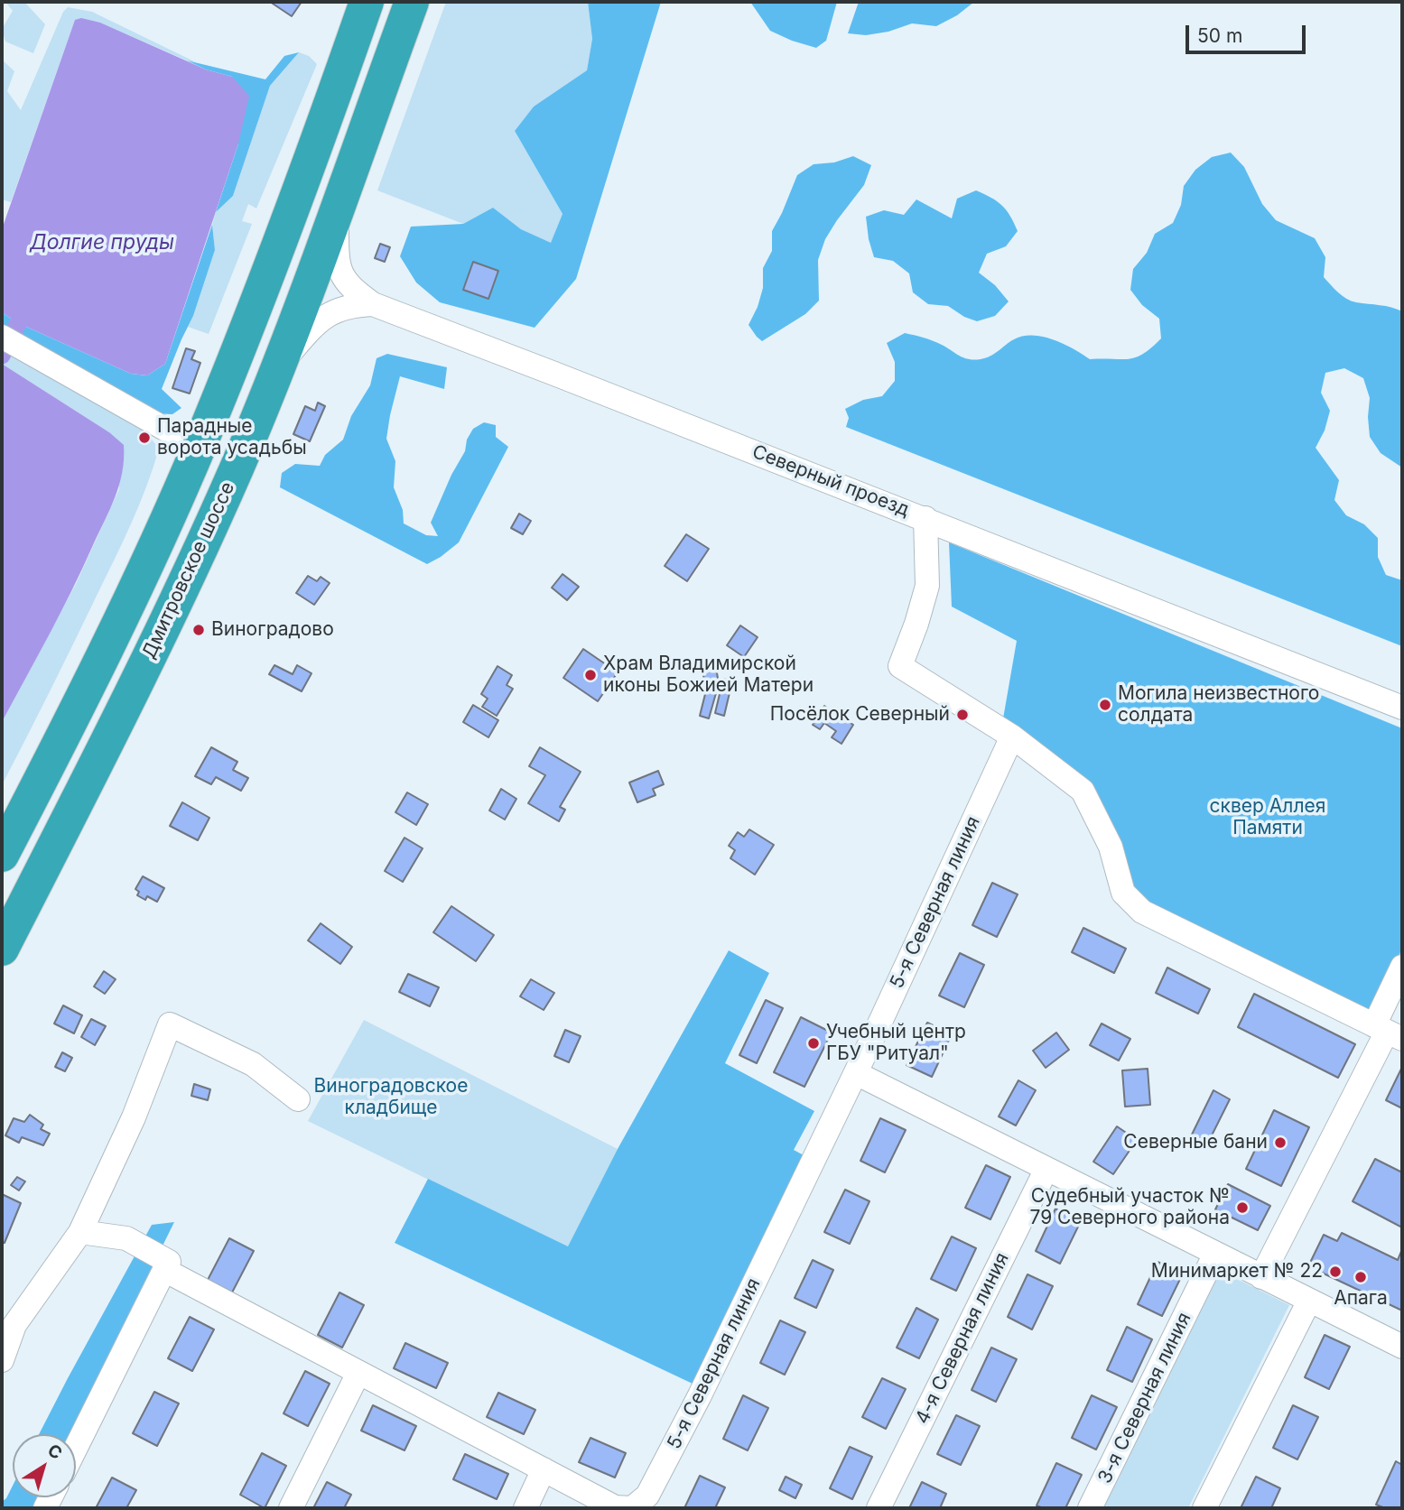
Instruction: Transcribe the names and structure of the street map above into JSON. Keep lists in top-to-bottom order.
{
  "streets": {
    "highway": ["Дмитровское шоссе"],
    "street": [
      "Северный проезд",
      "5-я Северная линия",
      "4-я Северная линия",
      "3-я Северная линия"
    ]
  },
  "crossings": [
    ["Северный проезд", "Дмитровское шоссе"]
  ],
  "water": ["Долгие пруды"],
  "parks": ["сквер Аллея Памяти", "Виноградовское кладбище"],
  "places": [
    "Парадные ворота усадьбы",
    "Виноградово",
    "Храм Владимирской иконы Божией Матери",
    "Могила неизвестного солдата",
    "Посёлок Северный",
    "Учебный центр ГБУ \"Ритуал\"",
    "Северные бани",
    "Судебный участок № 79 Северного района",
    "Минимаркет № 22",
    "Апага"
  ],
  "scale_bar": "50 m",
  "north": "top right"
}
